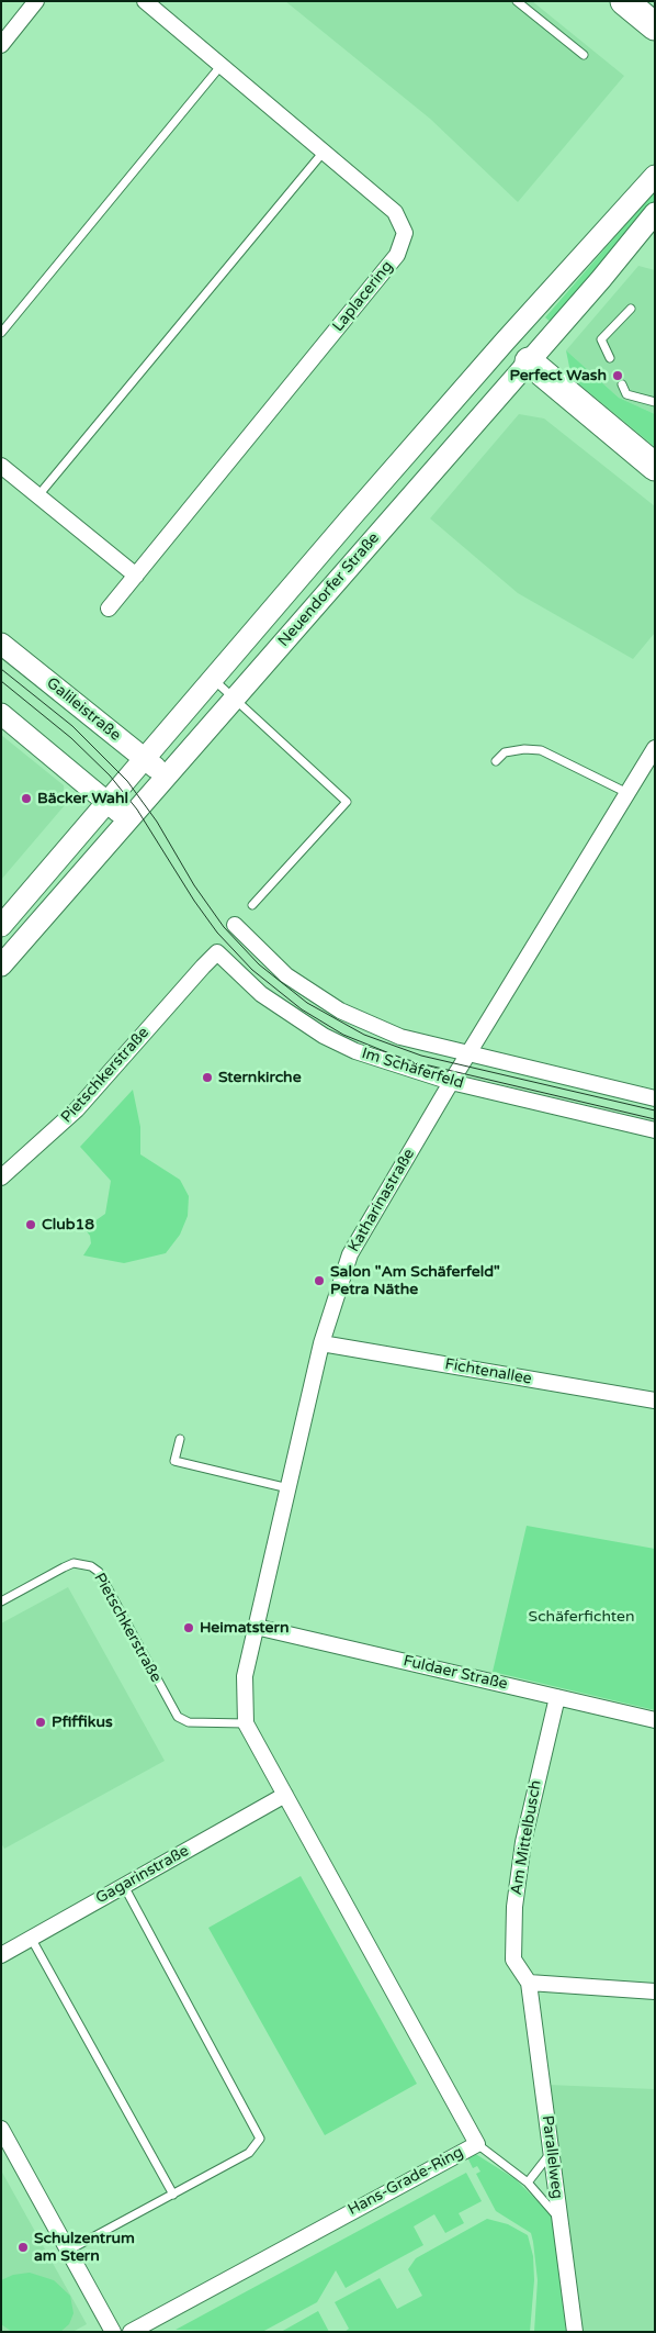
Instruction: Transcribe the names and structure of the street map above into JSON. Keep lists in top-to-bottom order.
{
  "streets": {
    "street": [
      "Laplacering",
      "Neuendorfer Straße",
      "Galileistraße",
      "Im Schäferfeld",
      "Pietschkerstraße",
      "Katharinastraße",
      "Fichtenallee",
      "Fuldaer Straße",
      "Am Mittelbusch",
      "Gagarinstraße",
      "Parallelweg",
      "Hans-Grade-Ring"
    ]
  },
  "crossings": [
    ["Neuendorfer Straße", "Galileistraße"],
    ["Im Schäferfeld", "Pietschkerstraße"],
    ["Im Schäferfeld", "Katharinastraße"],
    ["Pietschkerstraße", "Katharinastraße"],
    ["Katharinastraße", "Fichtenallee"],
    ["Katharinastraße", "Fuldaer Straße"],
    ["Katharinastraße", "Gagarinstraße"],
    ["Katharinastraße", "Hans-Grade-Ring"],
    ["Fuldaer Straße", "Am Mittelbusch"],
    ["Am Mittelbusch", "Parallelweg"],
    ["Gagarinstraße", "Hans-Grade-Ring"]
  ],
  "parks": ["Schäferfichten"],
  "places": [
    "Perfect Wash",
    "Bäcker Wahl",
    "Sternkirche",
    "Club18",
    "Salon \"Am Schäferfeld\" Petra Näthe",
    "Heimatstern",
    "Pfiffikus",
    "Schulzentrum am Stern"
  ]
}
